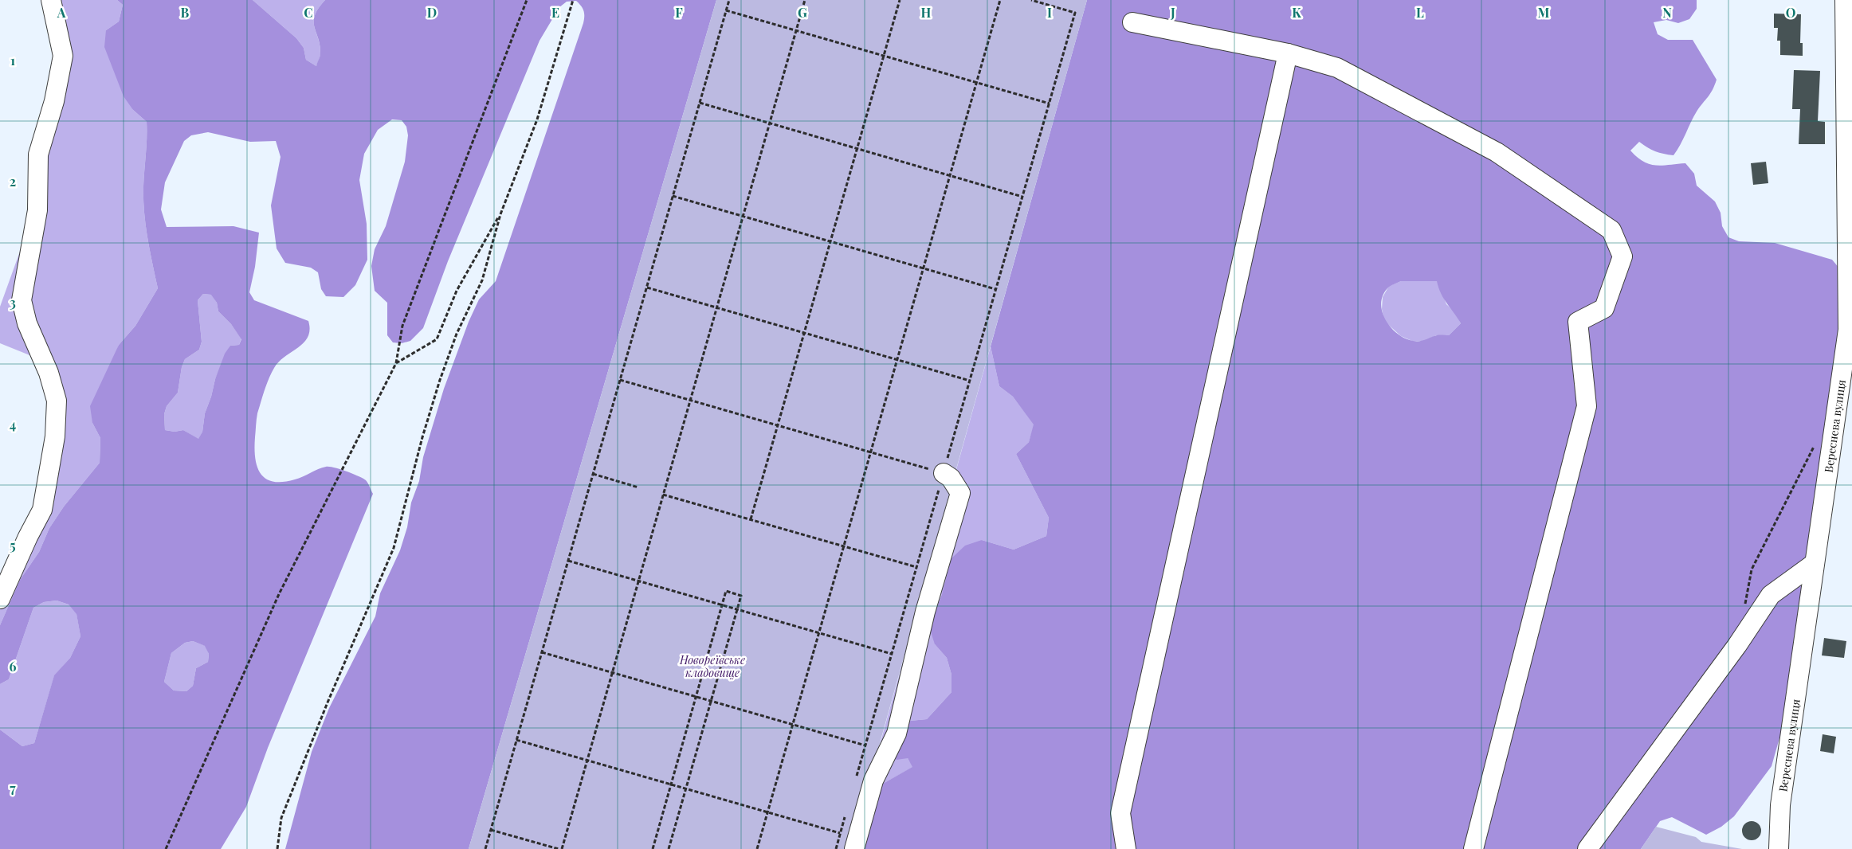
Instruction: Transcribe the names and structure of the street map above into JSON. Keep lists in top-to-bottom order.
{
  "streets": {
    "street": ["Вереснева вулиця"]
  },
  "parks": ["Новореївське кладовище"],
  "grid": {
    "columns": [
      "A",
      "B",
      "C",
      "D",
      "E",
      "F",
      "G",
      "H",
      "I",
      "J",
      "K",
      "L",
      "M",
      "N",
      "O"
    ],
    "rows": [
      "1",
      "2",
      "3",
      "4",
      "5",
      "6",
      "7"
    ]
  }
}
